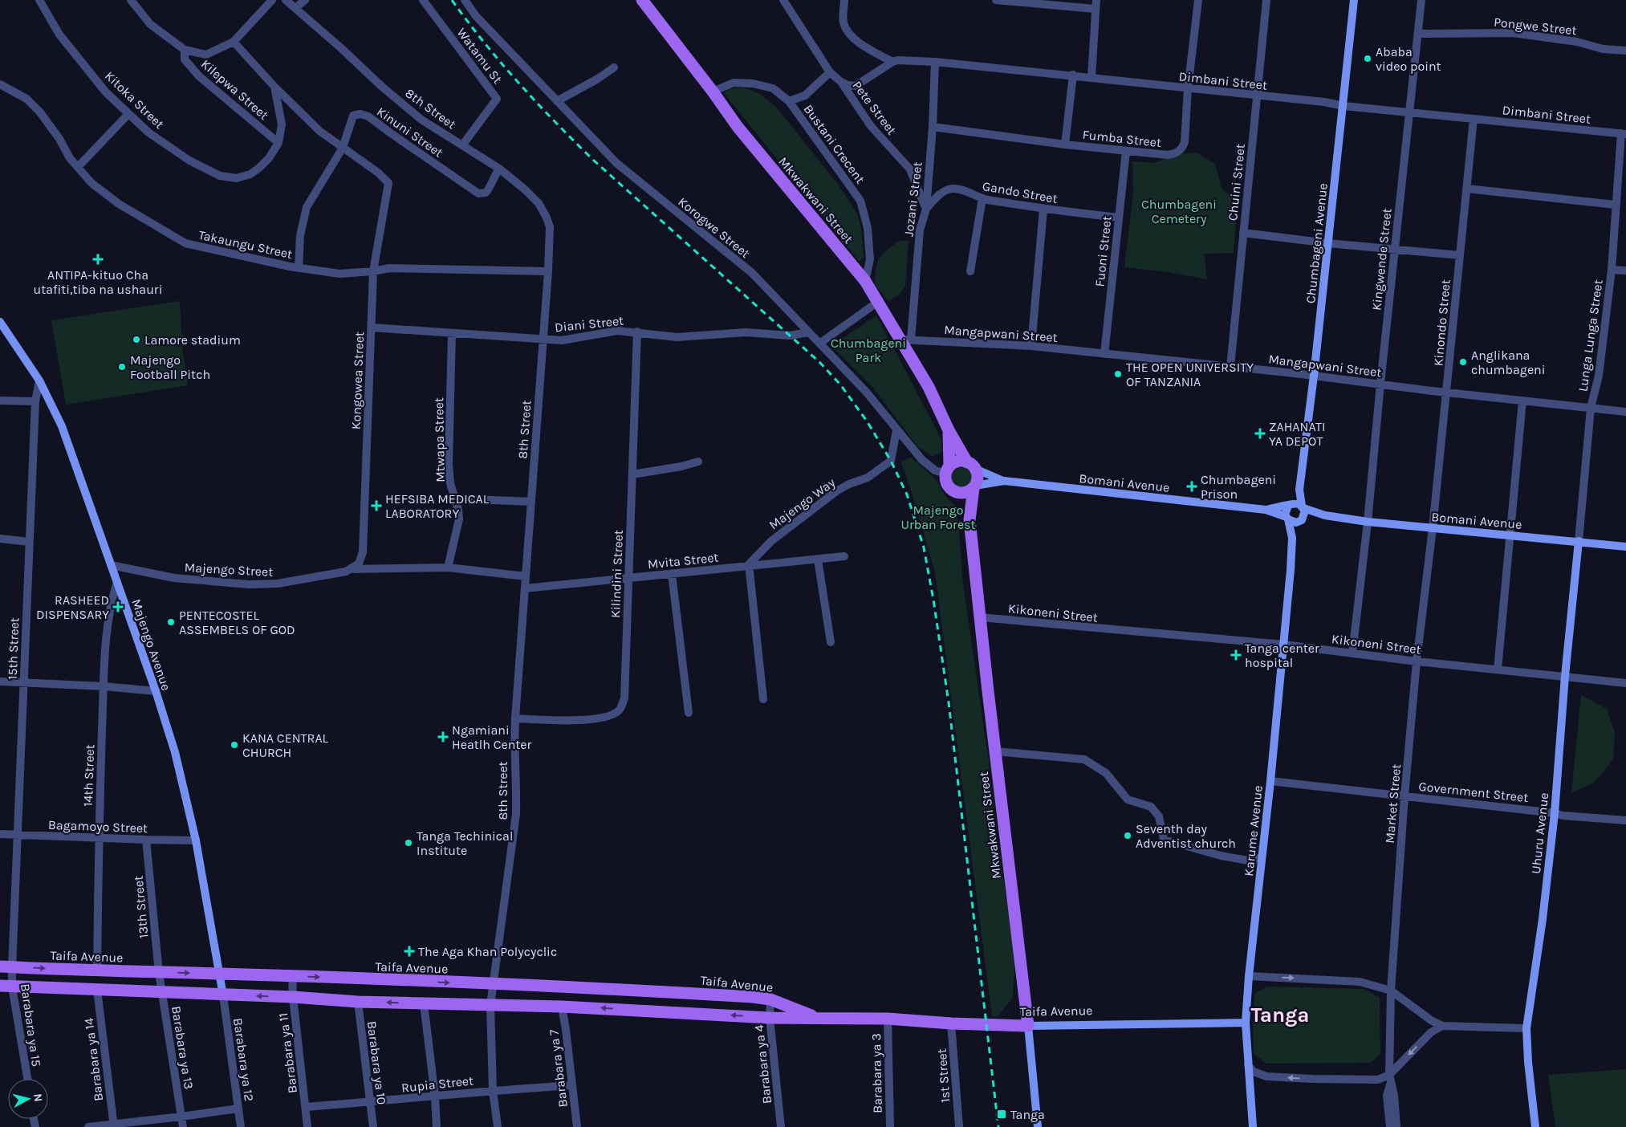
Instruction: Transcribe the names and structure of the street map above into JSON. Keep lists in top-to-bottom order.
{
  "streets": {
    "main road": ["Mkwakwani Street", "Taifa Avenue"],
    "street": [
      "Pongwe Street",
      "Watamu St",
      "Dimbani Street",
      "Kilepwa Street",
      "Kitoka Street",
      "Pete Street",
      "8th Street",
      "Kinuni Street",
      "Fumba Street",
      "Bustani Crecent",
      "Chuini Street",
      "Gando Street",
      "Jozani Street",
      "Korogwe Street",
      "Chumbageni Avenue",
      "Takaungu Street",
      "Fuoni Street",
      "Kingwende Street",
      "Kinondo Street",
      "Diani Street",
      "Mangapwani Street",
      "Lunga Lunga Street",
      "Kongowea Street",
      "Mtwapa Street",
      "Bomani Avenue",
      "Majengo Way",
      "Mvita Street",
      "Majengo Street",
      "Kilindini Street",
      "Kikoneni Street",
      "Majengo Avenue",
      "15th Street",
      "14th Street",
      "Government Street",
      "Market Street",
      "Bagamoyo Street",
      "Karume Avenue",
      "Uhuru Avenue",
      "13th Street",
      "Barabara ya 15",
      "Barabara ya 13",
      "Barabara ya 11",
      "Barabara ya 14",
      "Barabara ya 12",
      "Barabara ya 10",
      "Barabara ya 4",
      "Barabara ya 7",
      "Barabara ya 3",
      "1st Street",
      "Rupia Street"
    ]
  },
  "crossings": [
    ["Pongwe Street", "Kingwende Street"],
    ["Watamu St", "8th Street"],
    ["Dimbani Street", "Fumba Street"],
    ["Dimbani Street", "Chuini Street"],
    ["Dimbani Street", "Jozani Street"],
    ["Dimbani Street", "Chumbageni Avenue"],
    ["Dimbani Street", "Kingwende Street"],
    ["Dimbani Street", "Kinondo Street"],
    ["Dimbani Street", "Lunga Lunga Street"],
    ["Kilepwa Street", "Kitoka Street"],
    ["Pete Street", "Gando Street"],
    ["Pete Street", "Jozani Street"],
    ["8th Street", "Kinuni Street"],
    ["8th Street", "Takaungu Street"],
    ["8th Street", "Diani Street"],
    ["8th Street", "Mvita Street"],
    ["8th Street", "Majengo Street"],
    ["8th Street", "Kilindini Street"],
    ["8th Street", "Taifa Avenue"],
    ["8th Street", "Rupia Street"],
    ["Kinuni Street", "Takaungu Street"],
    ["Kinuni Street", "Kongowea Street"],
    ["Fumba Street", "Jozani Street"],
    ["Fumba Street", "Fuoni Street"],
    ["Bustani Crecent", "Mkwakwani Street"],
    ["Chuini Street", "Mangapwani Street"],
    ["Gando Street", "Jozani Street"],
    ["Gando Street", "Fuoni Street"],
    ["Jozani Street", "Mkwakwani Street"],
    ["Jozani Street", "Mangapwani Street"],
    ["Mkwakwani Street", "Korogwe Street"],
    ["Mkwakwani Street", "Mangapwani Street"],
    ["Mkwakwani Street", "Kikoneni Street"],
    ["Mkwakwani Street", "Taifa Avenue"],
    ["Korogwe Street", "Diani Street"],
    ["Korogwe Street", "Majengo Way"],
    ["Chumbageni Avenue", "Mangapwani Street"],
    ["Takaungu Street", "Kongowea Street"],
    ["Fuoni Street", "Mangapwani Street"],
    ["Kingwende Street", "Mangapwani Street"],
    ["Kingwende Street", "Bomani Avenue"],
    ["Kingwende Street", "Kikoneni Street"],
    ["Kinondo Street", "Mangapwani Street"],
    ["Kinondo Street", "Bomani Avenue"],
    ["Kinondo Street", "Market Street"],
    ["Diani Street", "Kongowea Street"],
    ["Diani Street", "Mtwapa Street"],
    ["Diani Street", "Kilindini Street"],
    ["Mangapwani Street", "Lunga Lunga Street"],
    ["Lunga Lunga Street", "Bomani Avenue"],
    ["Lunga Lunga Street", "Uhuru Avenue"],
    ["Kongowea Street", "Majengo Street"],
    ["Mtwapa Street", "Majengo Street"],
    ["Bomani Avenue", "Market Street"],
    ["Bomani Avenue", "Uhuru Avenue"],
    ["Majengo Way", "Mvita Street"],
    ["Mvita Street", "Kilindini Street"],
    ["Majengo Street", "Majengo Avenue"],
    ["Kikoneni Street", "Market Street"],
    ["Kikoneni Street", "Karume Avenue"],
    ["Kikoneni Street", "Uhuru Avenue"],
    ["Majengo Avenue", "15th Street"],
    ["Majengo Avenue", "14th Street"],
    ["Majengo Avenue", "Bagamoyo Street"],
    ["Majengo Avenue", "Taifa Avenue"],
    ["Majengo Avenue", "Barabara ya 12"],
    ["15th Street", "Bagamoyo Street"],
    ["15th Street", "Taifa Avenue"],
    ["15th Street", "Barabara ya 15"],
    ["14th Street", "Bagamoyo Street"],
    ["14th Street", "Taifa Avenue"],
    ["Government Street", "Market Street"],
    ["Government Street", "Karume Avenue"],
    ["Government Street", "Uhuru Avenue"],
    ["Bagamoyo Street", "13th Street"],
    ["Karume Avenue", "Taifa Avenue"],
    ["13th Street", "Taifa Avenue"],
    ["13th Street", "Barabara ya 13"],
    ["Taifa Avenue", "Barabara ya 15"],
    ["Taifa Avenue", "Barabara ya 13"],
    ["Taifa Avenue", "Barabara ya 11"],
    ["Taifa Avenue", "Barabara ya 14"],
    ["Taifa Avenue", "Barabara ya 12"],
    ["Taifa Avenue", "Barabara ya 10"],
    ["Taifa Avenue", "Barabara ya 4"],
    ["Taifa Avenue", "Barabara ya 7"],
    ["Taifa Avenue", "Barabara ya 3"],
    ["Taifa Avenue", "1st Street"],
    ["Barabara ya 11", "Rupia Street"],
    ["Barabara ya 10", "Rupia Street"],
    ["Barabara ya 7", "Rupia Street"]
  ],
  "districts": ["Tanga"],
  "parks": ["Chumbageni Cemetery", "Chumbageni Park", "Majengo Urban Forest"],
  "places": {
    "other": [
      "Ababa video point",
      "Lamore stadium",
      "Anglikana chumbageni",
      "Majengo Football Pitch",
      "THE OPEN UNIVERSITY OF TANZANIA",
      "PENTECOSTEL ASSEMBELS OF GOD",
      "KANA CENTRAL CHURCH",
      "Seventh day Adventist church",
      "Tanga Techinical Institute"
    ],
    "health": [
      "ANTIPA-kituo Cha utafiti,tiba na ushauri",
      "ZAHANATI YA DEPOT",
      "Chumbageni Prison",
      "HEFSIBA MEDICAL LABORATORY",
      "RASHEED DISPENSARY",
      "Tanga center hospital",
      "Ngamiani Heatlh Center",
      "The Aga Khan Polycyclic"
    ],
    "transit": ["Tanga"]
  },
  "north": "right"
}
